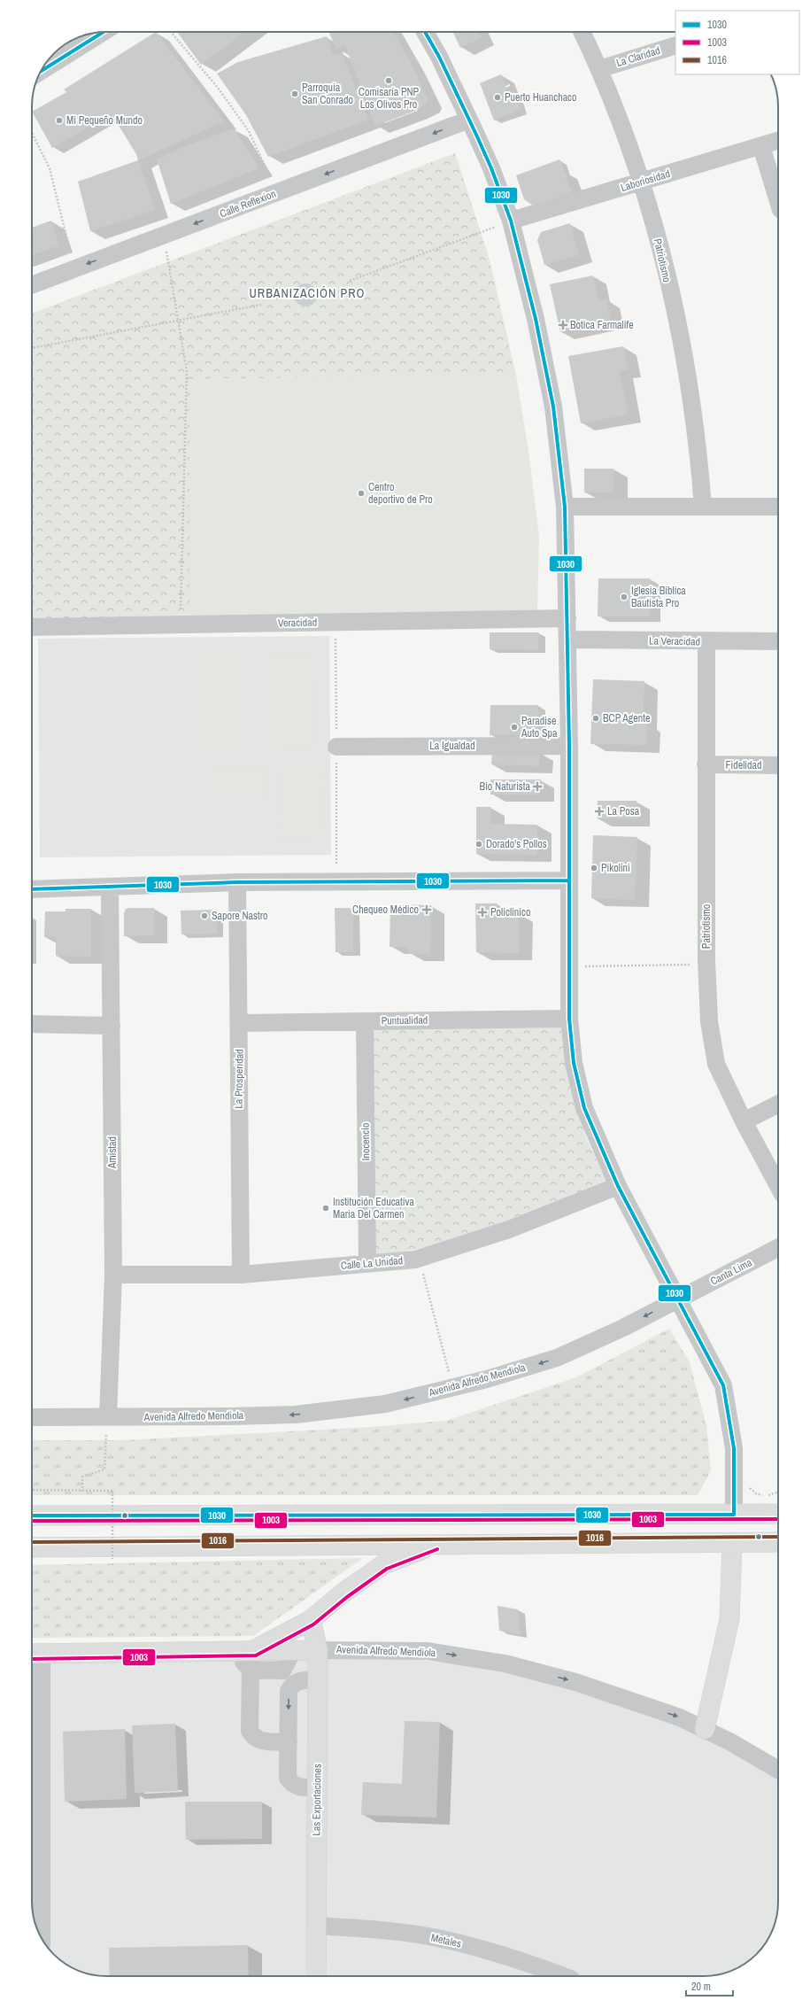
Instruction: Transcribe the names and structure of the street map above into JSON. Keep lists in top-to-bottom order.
{
  "streets": {
    "main road": ["Avenida Alfredo Mendiola", "Las Exportaciones"],
    "street": [
      "La Claridad",
      "Laboriosidad",
      "Calle Reflexion",
      "Patriotismo",
      "Veracidad",
      "La Veracidad",
      "La Igualdad",
      "Fidelidad",
      "Puntualidad",
      "La Prosperidad",
      "Inocencio",
      "Amistad",
      "Calle La Unidad",
      "Canta Lima",
      "Metales"
    ]
  },
  "crossings": [
    ["La Claridad", "Patriotismo"],
    ["Laboriosidad", "Patriotismo"],
    ["Patriotismo", "La Veracidad"],
    ["Patriotismo", "Fidelidad"],
    ["Puntualidad", "La Prosperidad"],
    ["Puntualidad", "Inocencio"],
    ["La Prosperidad", "Calle La Unidad"],
    ["Inocencio", "Calle La Unidad"],
    ["Amistad", "Calle La Unidad"],
    ["Amistad", "Avenida Alfredo Mendiola"],
    ["Canta Lima", "Avenida Alfredo Mendiola"],
    ["Avenida Alfredo Mendiola", "Las Exportaciones"],
    ["Las Exportaciones", "Metales"]
  ],
  "one_way": ["Calle Reflexion"],
  "districts": ["URBANIZACIÓN PRO"],
  "places": {
    "other": [
      "Comisaría PNP Los Olivos Pro",
      "Parroquia San Conrado",
      "Puerto Huanchaco",
      "Mi Pequeño Mundo",
      "Centro deportivo de Pro",
      "Iglesia Biblica Bautista Pro",
      "BCP Agente",
      "Paradise Auto Spa",
      "Dorado's Pollos",
      "Pikolini",
      "Sapore Nastro",
      "Institución Educativa Maria Del Carmen"
    ],
    "health": [
      "Botica Farmalife",
      "Bio Naturista",
      "La Posa",
      "Chequeo Médico",
      "Policlinico"
    ]
  },
  "lines": ["transit line 1030", "transit line 1003", "transit line 1016"],
  "legend": ["1030", "1003", "1016"],
  "scale_bar": "20 m"
}
